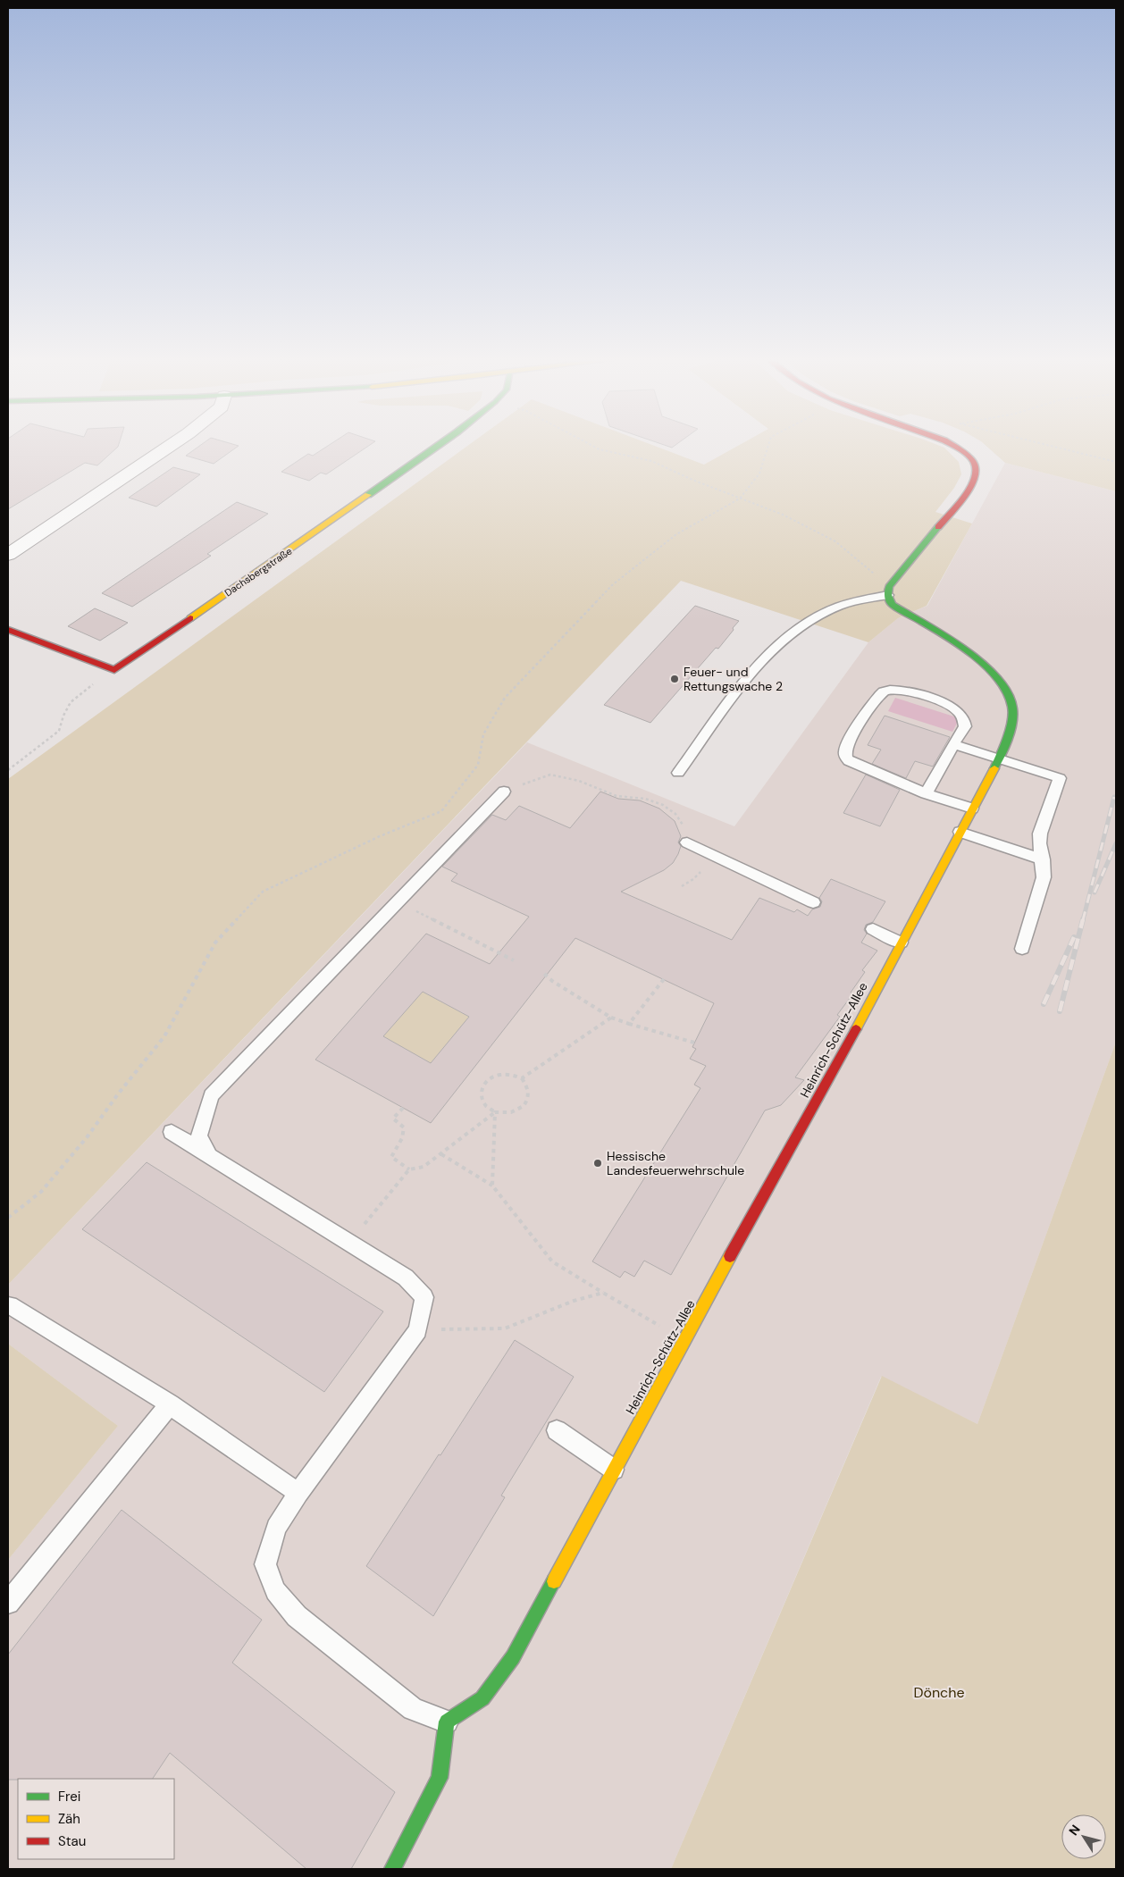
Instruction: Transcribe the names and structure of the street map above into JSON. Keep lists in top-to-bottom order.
{
  "streets": {
    "street": ["Dachsbergstraße", "Heinrich-Schütz-Allee"]
  },
  "parks": ["Dönche"],
  "places": ["Feuer- und Rettungswache 2", "Hessische Landesfeuerwehrschule"],
  "legend": ["Frei", "Zäh", "Stau"],
  "north": "top left"
}
